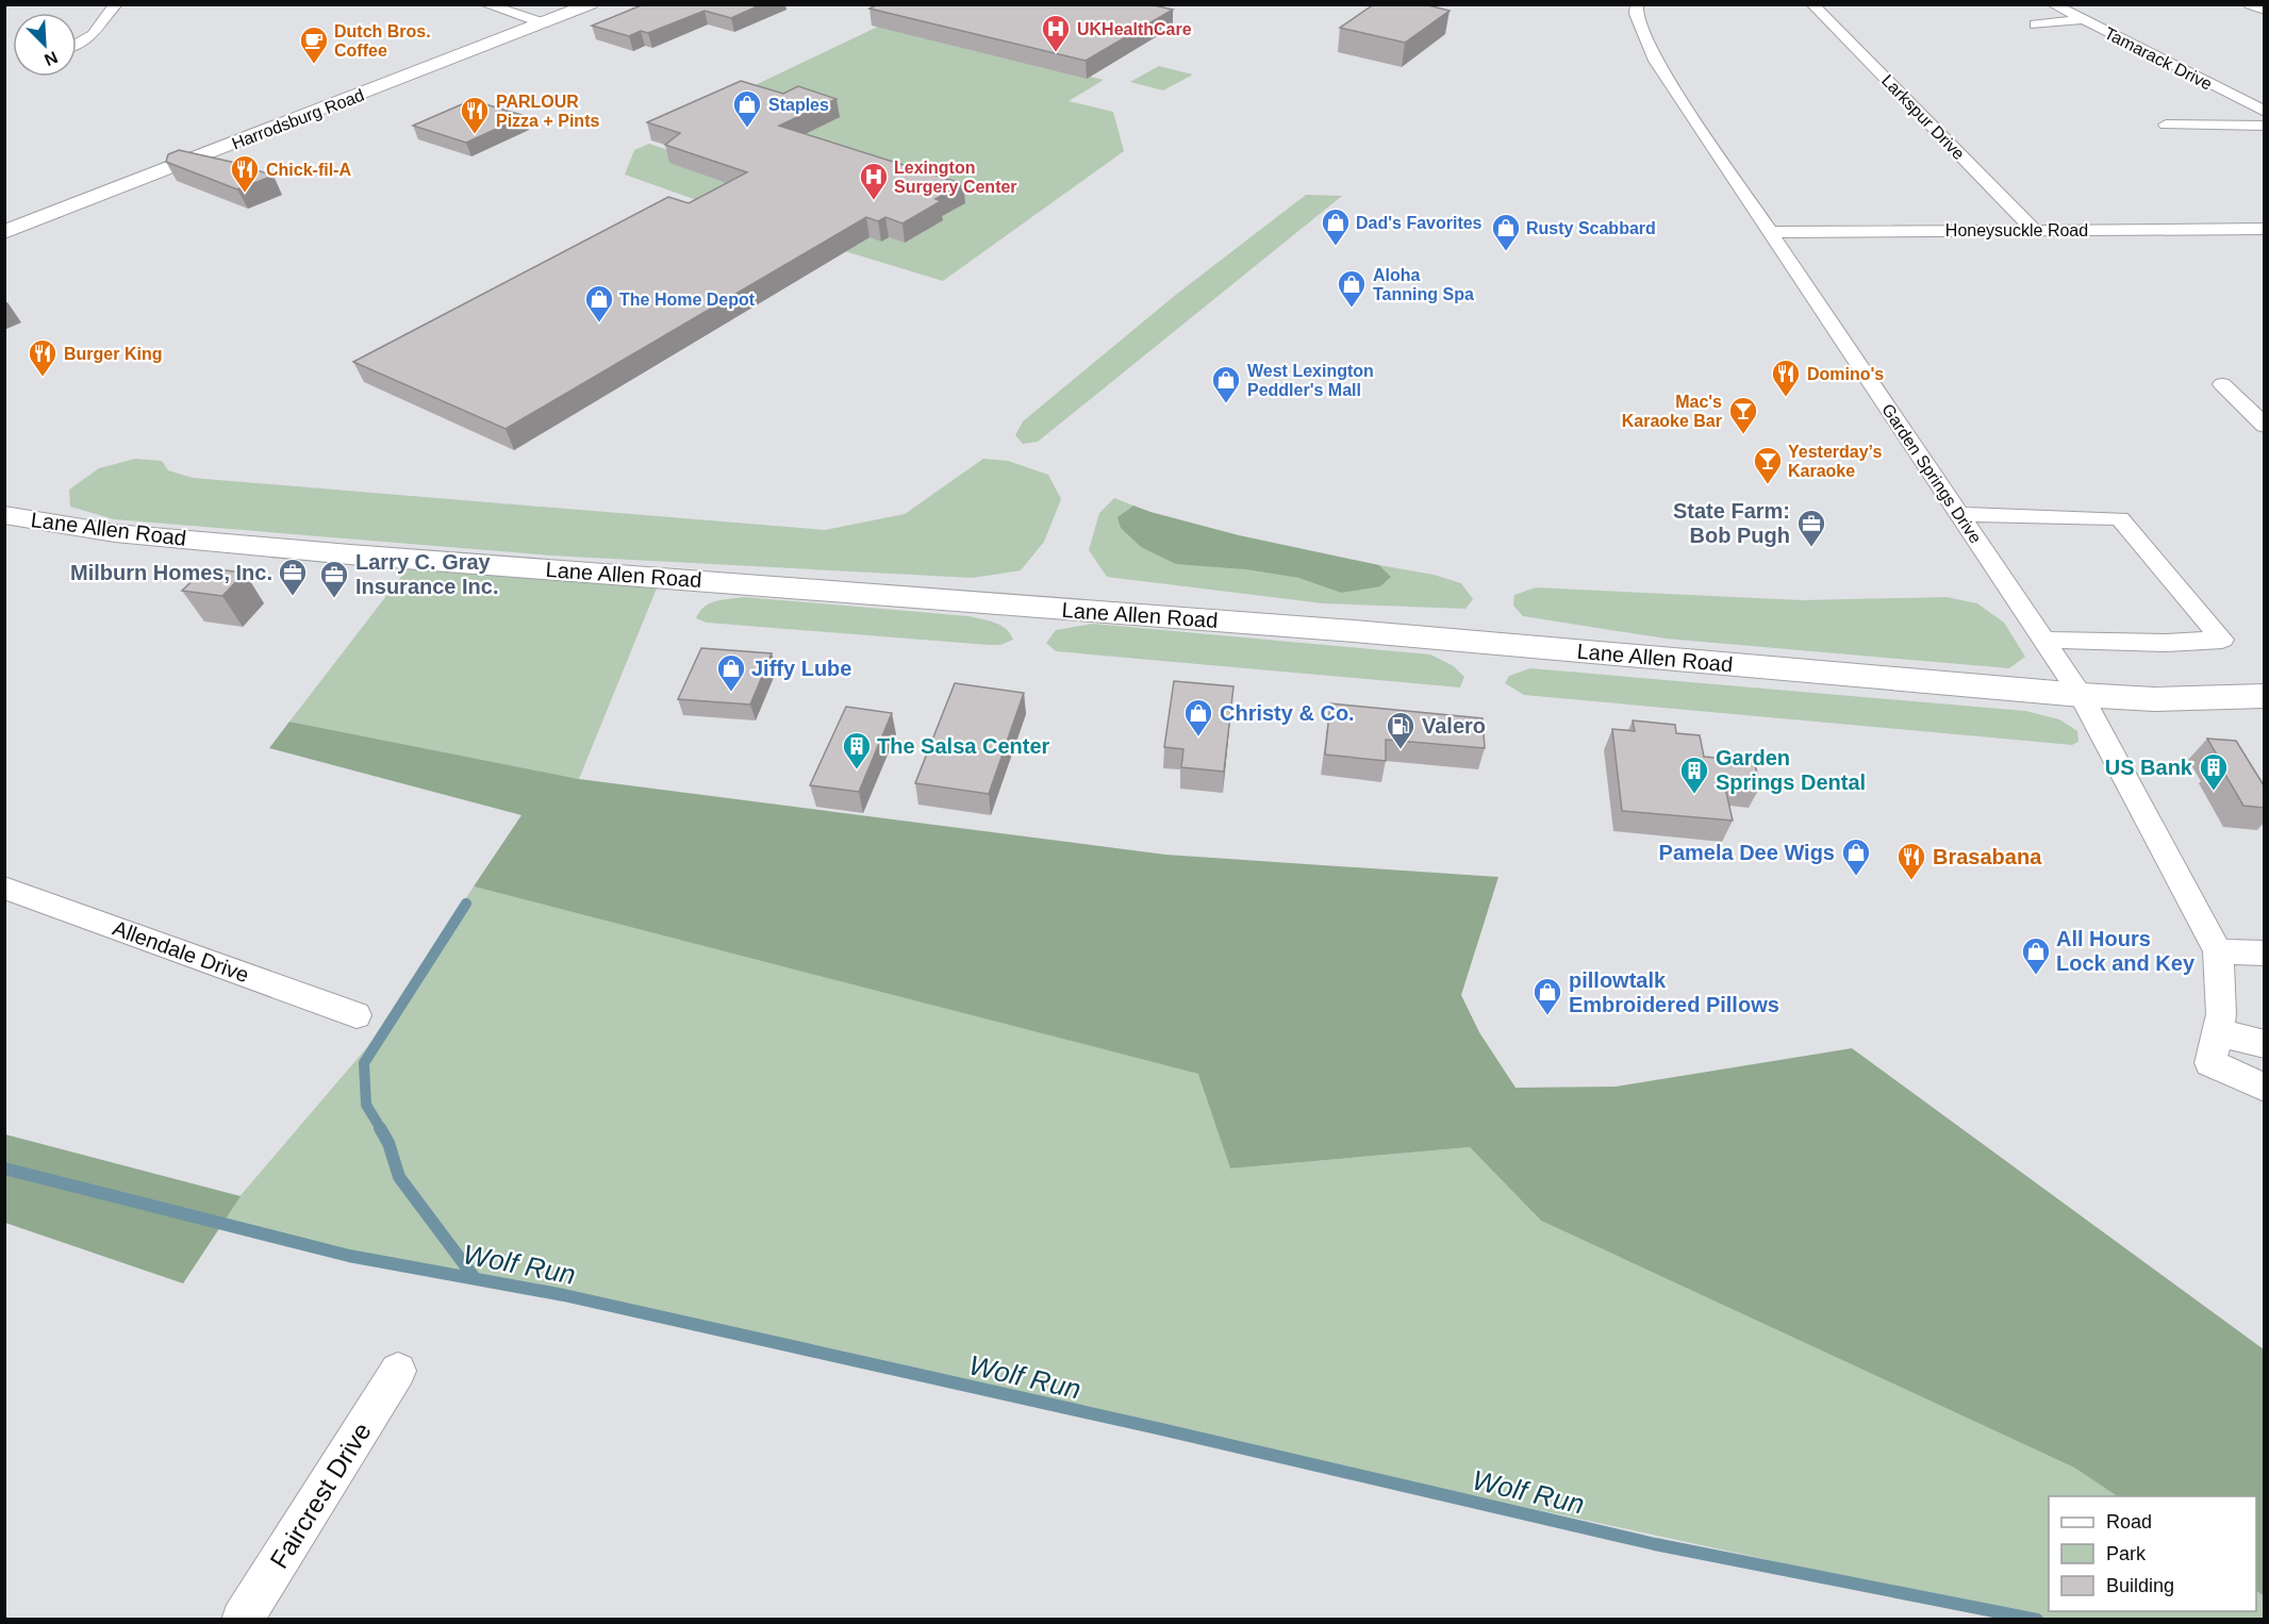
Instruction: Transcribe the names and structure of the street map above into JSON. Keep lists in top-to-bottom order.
{
  "streets": {
    "main road": ["Harrodsburg Road", "Lane Allen Road"],
    "street": [
      "Tamarack Drive",
      "Larkspur Drive",
      "Honeysuckle Road",
      "Garden Springs Drive",
      "Allendale Drive",
      "Faircrest Drive"
    ]
  },
  "crossings": [
    ["Larkspur Drive", "Honeysuckle Road"],
    ["Honeysuckle Road", "Garden Springs Drive"],
    ["Garden Springs Drive", "Lane Allen Road"]
  ],
  "water": ["Wolf Run"],
  "places": {
    "hospital": ["UKHealthCare", "Lexington Surgery Center"],
    "cafe": ["Dutch Bros. Coffee"],
    "shop": [
      "Staples",
      "Dad's Favorites",
      "Rusty Scabbard",
      "Aloha Tanning Spa",
      "The Home Depot",
      "West Lexington Peddler's Mall",
      "Jiffy Lube",
      "Christy & Co.",
      "Pamela Dee Wigs",
      "All Hours Lock and Key",
      "pillowtalk Embroidered Pillows"
    ],
    "restaurant": [
      "PARLOUR Pizza + Pints",
      "Chick-fil-A",
      "Burger King",
      "Domino's",
      "Brasabana"
    ],
    "bar": ["Mac's Karaoke Bar", "Yesterday’s Karaoke"],
    "office": ["State Farm: Bob Pugh", "Milburn Homes, Inc.", "Larry C. Gray Insurance Inc."],
    "fuel station": ["Valero"],
    "building": ["The Salsa Center", "US Bank", "Garden Springs Dental"]
  },
  "legend": ["Road", "Park", "Building"],
  "north": "bottom right"
}
